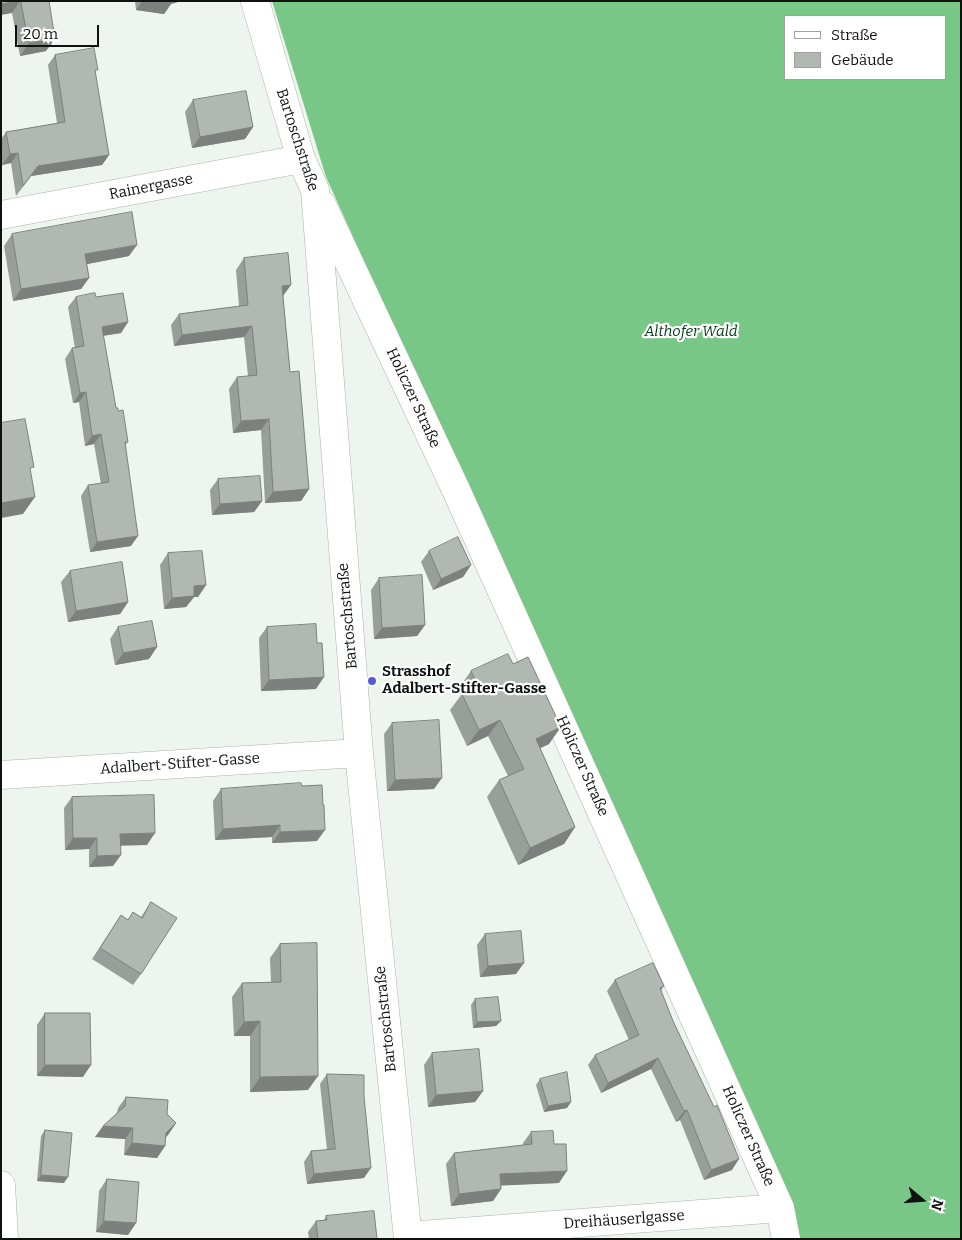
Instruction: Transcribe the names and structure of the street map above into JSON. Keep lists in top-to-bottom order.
{
  "streets": {
    "street": [
      "Bartoschstraße",
      "Rainergasse",
      "Holiczer Straße",
      "Adalbert-Stifter-Gasse",
      "Dreihäuserlgasse"
    ]
  },
  "crossings": [
    ["Bartoschstraße", "Rainergasse"],
    ["Bartoschstraße", "Holiczer Straße"],
    ["Bartoschstraße", "Adalbert-Stifter-Gasse"],
    ["Bartoschstraße", "Dreihäuserlgasse"],
    ["Holiczer Straße", "Dreihäuserlgasse"]
  ],
  "parks": ["Althofer Wald"],
  "places": ["Strasshof Adalbert-Stifter-Gasse"],
  "legend": ["Straße", "Gebäude"],
  "scale_bar": "20 m",
  "north": "right"
}
